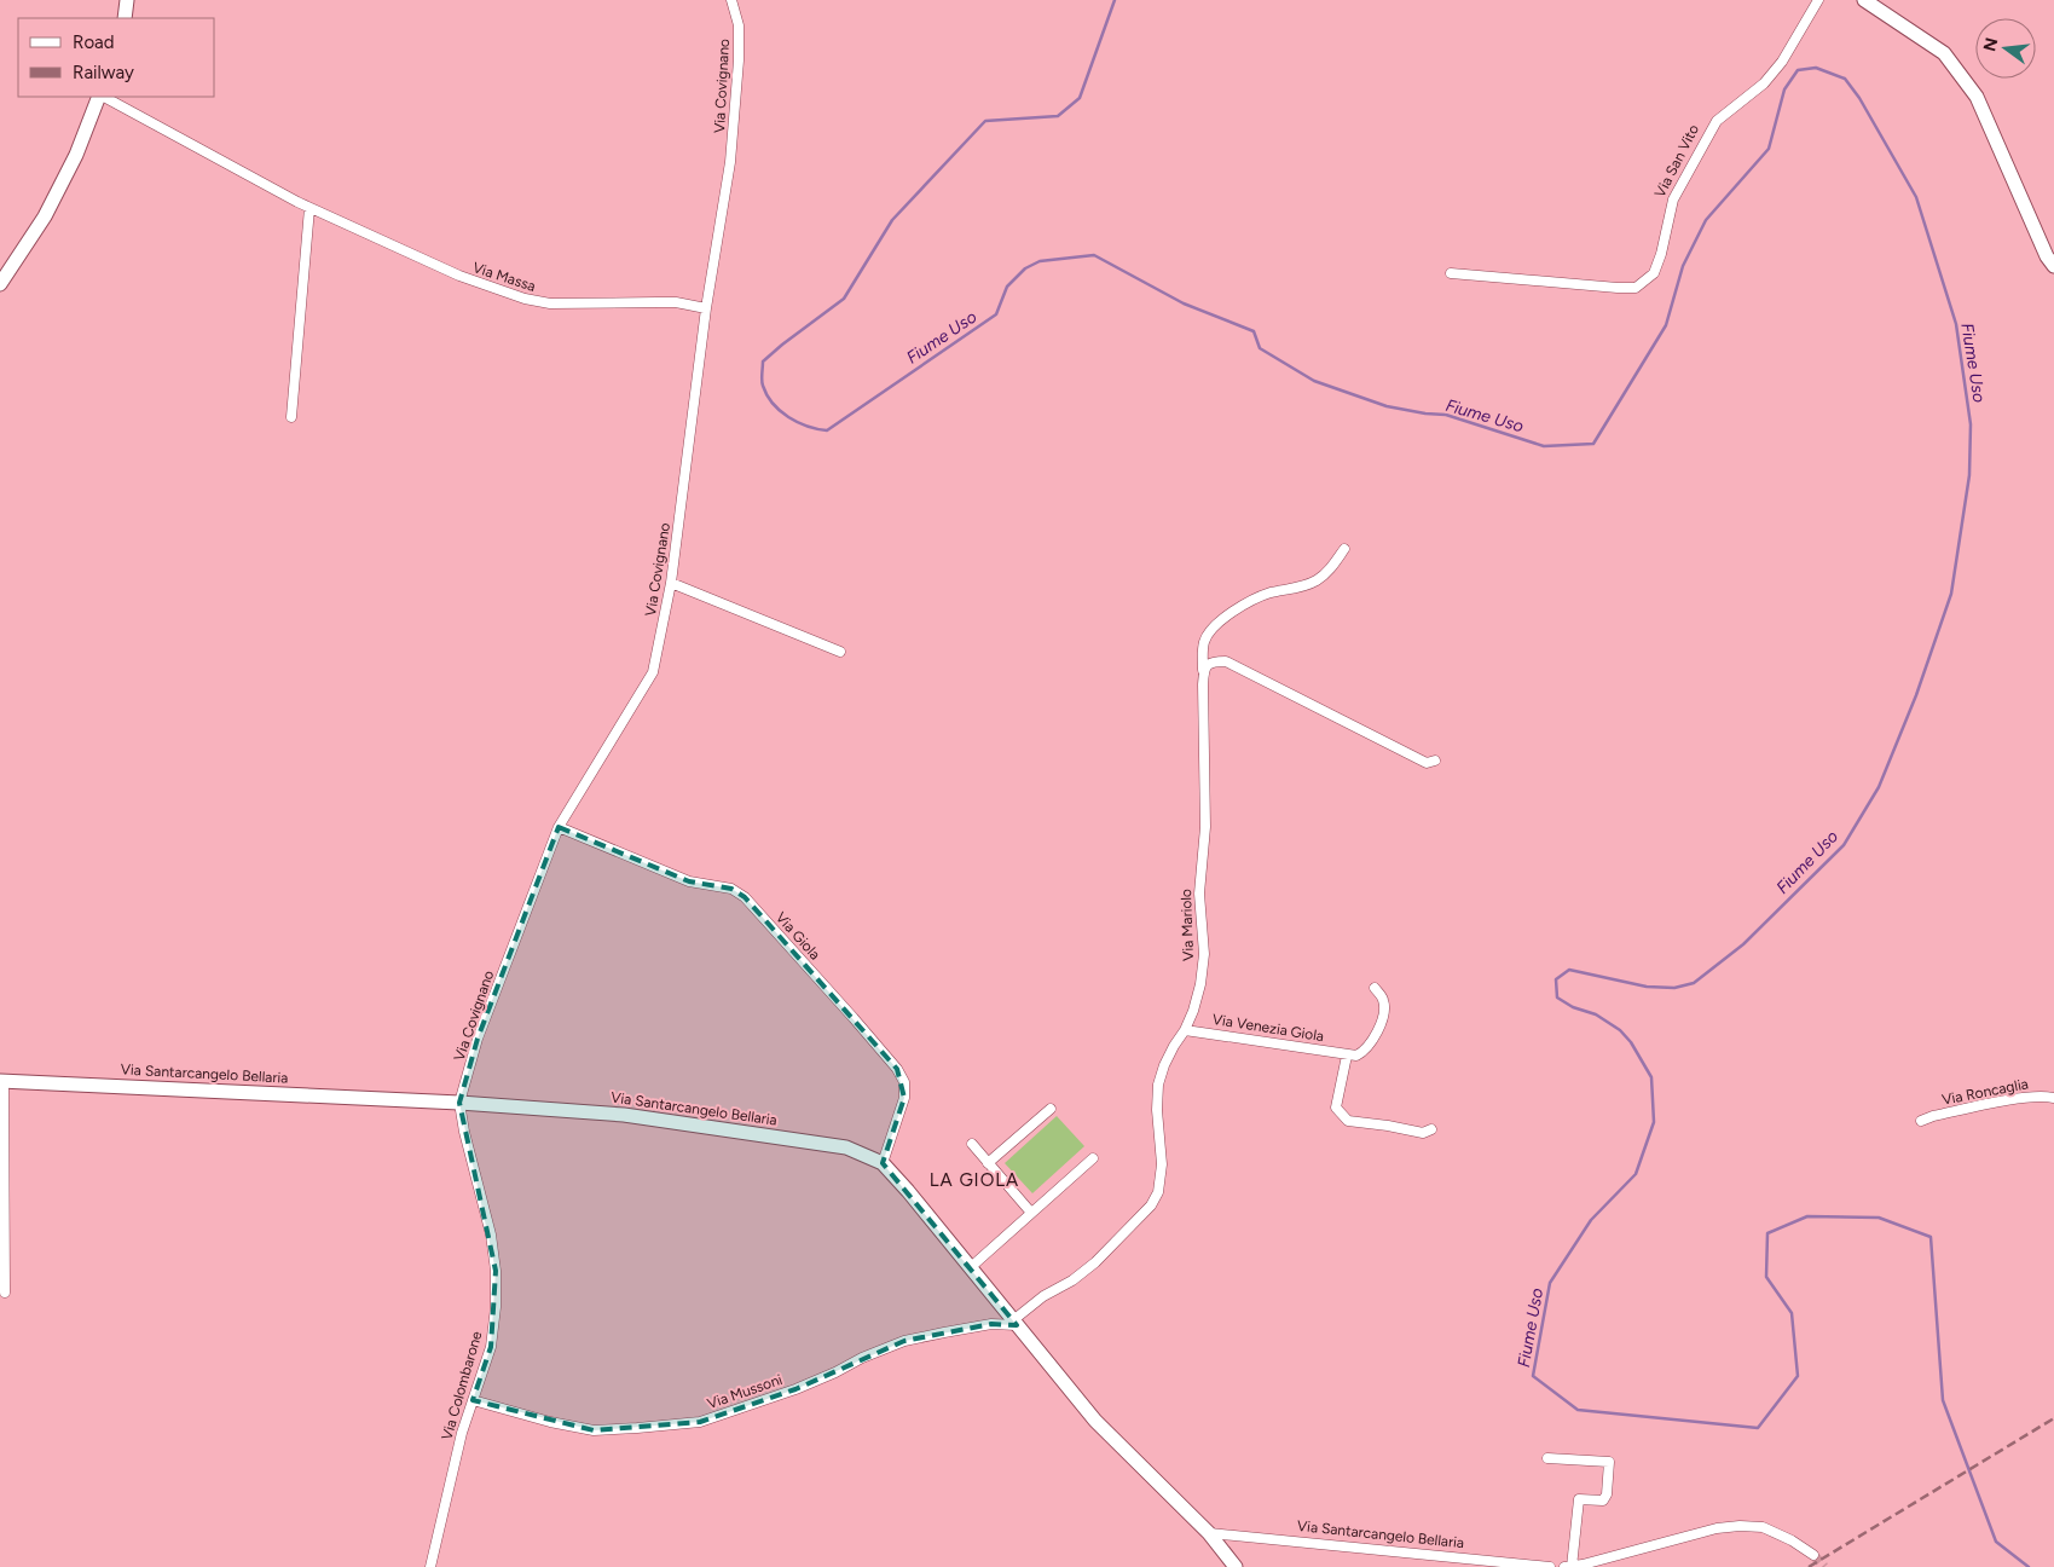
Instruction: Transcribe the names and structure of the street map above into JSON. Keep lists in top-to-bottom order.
{
  "streets": {
    "street": [
      "Via Covignano",
      "Via San Vito",
      "Via Massa",
      "Via Mariolo",
      "Via Giola",
      "Via Venezia Giola",
      "Via Santarcangelo Bellaria",
      "Via Roncaglia",
      "Via Colombarone",
      "Via Mussoni"
    ]
  },
  "crossings": [
    ["Via Covignano", "Via Massa"],
    ["Via Covignano", "Via Giola"],
    ["Via Covignano", "Via Santarcangelo Bellaria"],
    ["Via Covignano", "Via Colombarone"],
    ["Via Mariolo", "Via Venezia Giola"],
    ["Via Mariolo", "Via Santarcangelo Bellaria"],
    ["Via Mariolo", "Via Mussoni"],
    ["Via Giola", "Via Santarcangelo Bellaria"],
    ["Via Santarcangelo Bellaria", "Via Colombarone"],
    ["Via Santarcangelo Bellaria", "Via Mussoni"],
    ["Via Colombarone", "Via Mussoni"]
  ],
  "districts": ["LA GIOLA"],
  "water": ["Fiume Uso"],
  "legend": ["Road", "Railway"],
  "north": "left"
}
